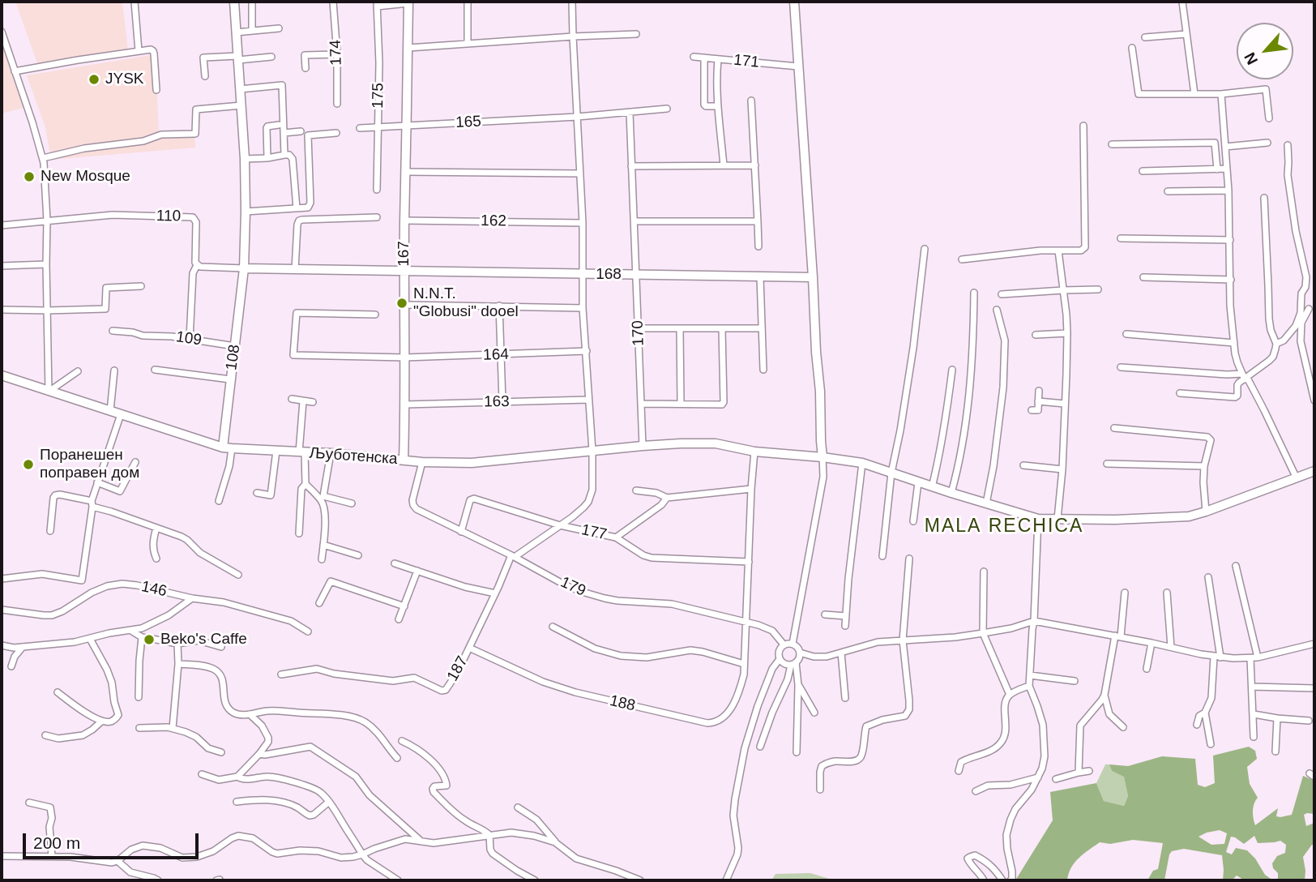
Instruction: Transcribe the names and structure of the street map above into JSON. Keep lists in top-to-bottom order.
{
  "streets": {
    "street": [
      "174",
      "171",
      "175",
      "165",
      "110",
      "162",
      "167",
      "168",
      "170",
      "109",
      "164",
      "108",
      "163",
      "Љуботенска",
      "177",
      "179",
      "146",
      "187",
      "188"
    ]
  },
  "crossings": [
    ["175", "165"],
    ["165", "167"],
    ["165", "170"],
    ["162", "167"],
    ["167", "168"],
    ["167", "164"],
    ["167", "163"],
    ["167", "Љуботенска"],
    ["168", "170"],
    ["170", "Љуботенска"],
    ["109", "108"],
    ["108", "Љуботенска"],
    ["Љуботенска", "179"],
    ["Љуботенска", "188"],
    ["177", "179"],
    ["177", "188"],
    ["179", "187"],
    ["179", "188"],
    ["187", "188"]
  ],
  "districts": ["MALA RECHICA"],
  "places": [
    "JYSK",
    "New Mosque",
    "N.N.T. \"Globusi\" dooel",
    "Поранешен поправен дом",
    "Beko's Caffe"
  ],
  "scale_bar": "200 m",
  "north": "bottom left"
}
